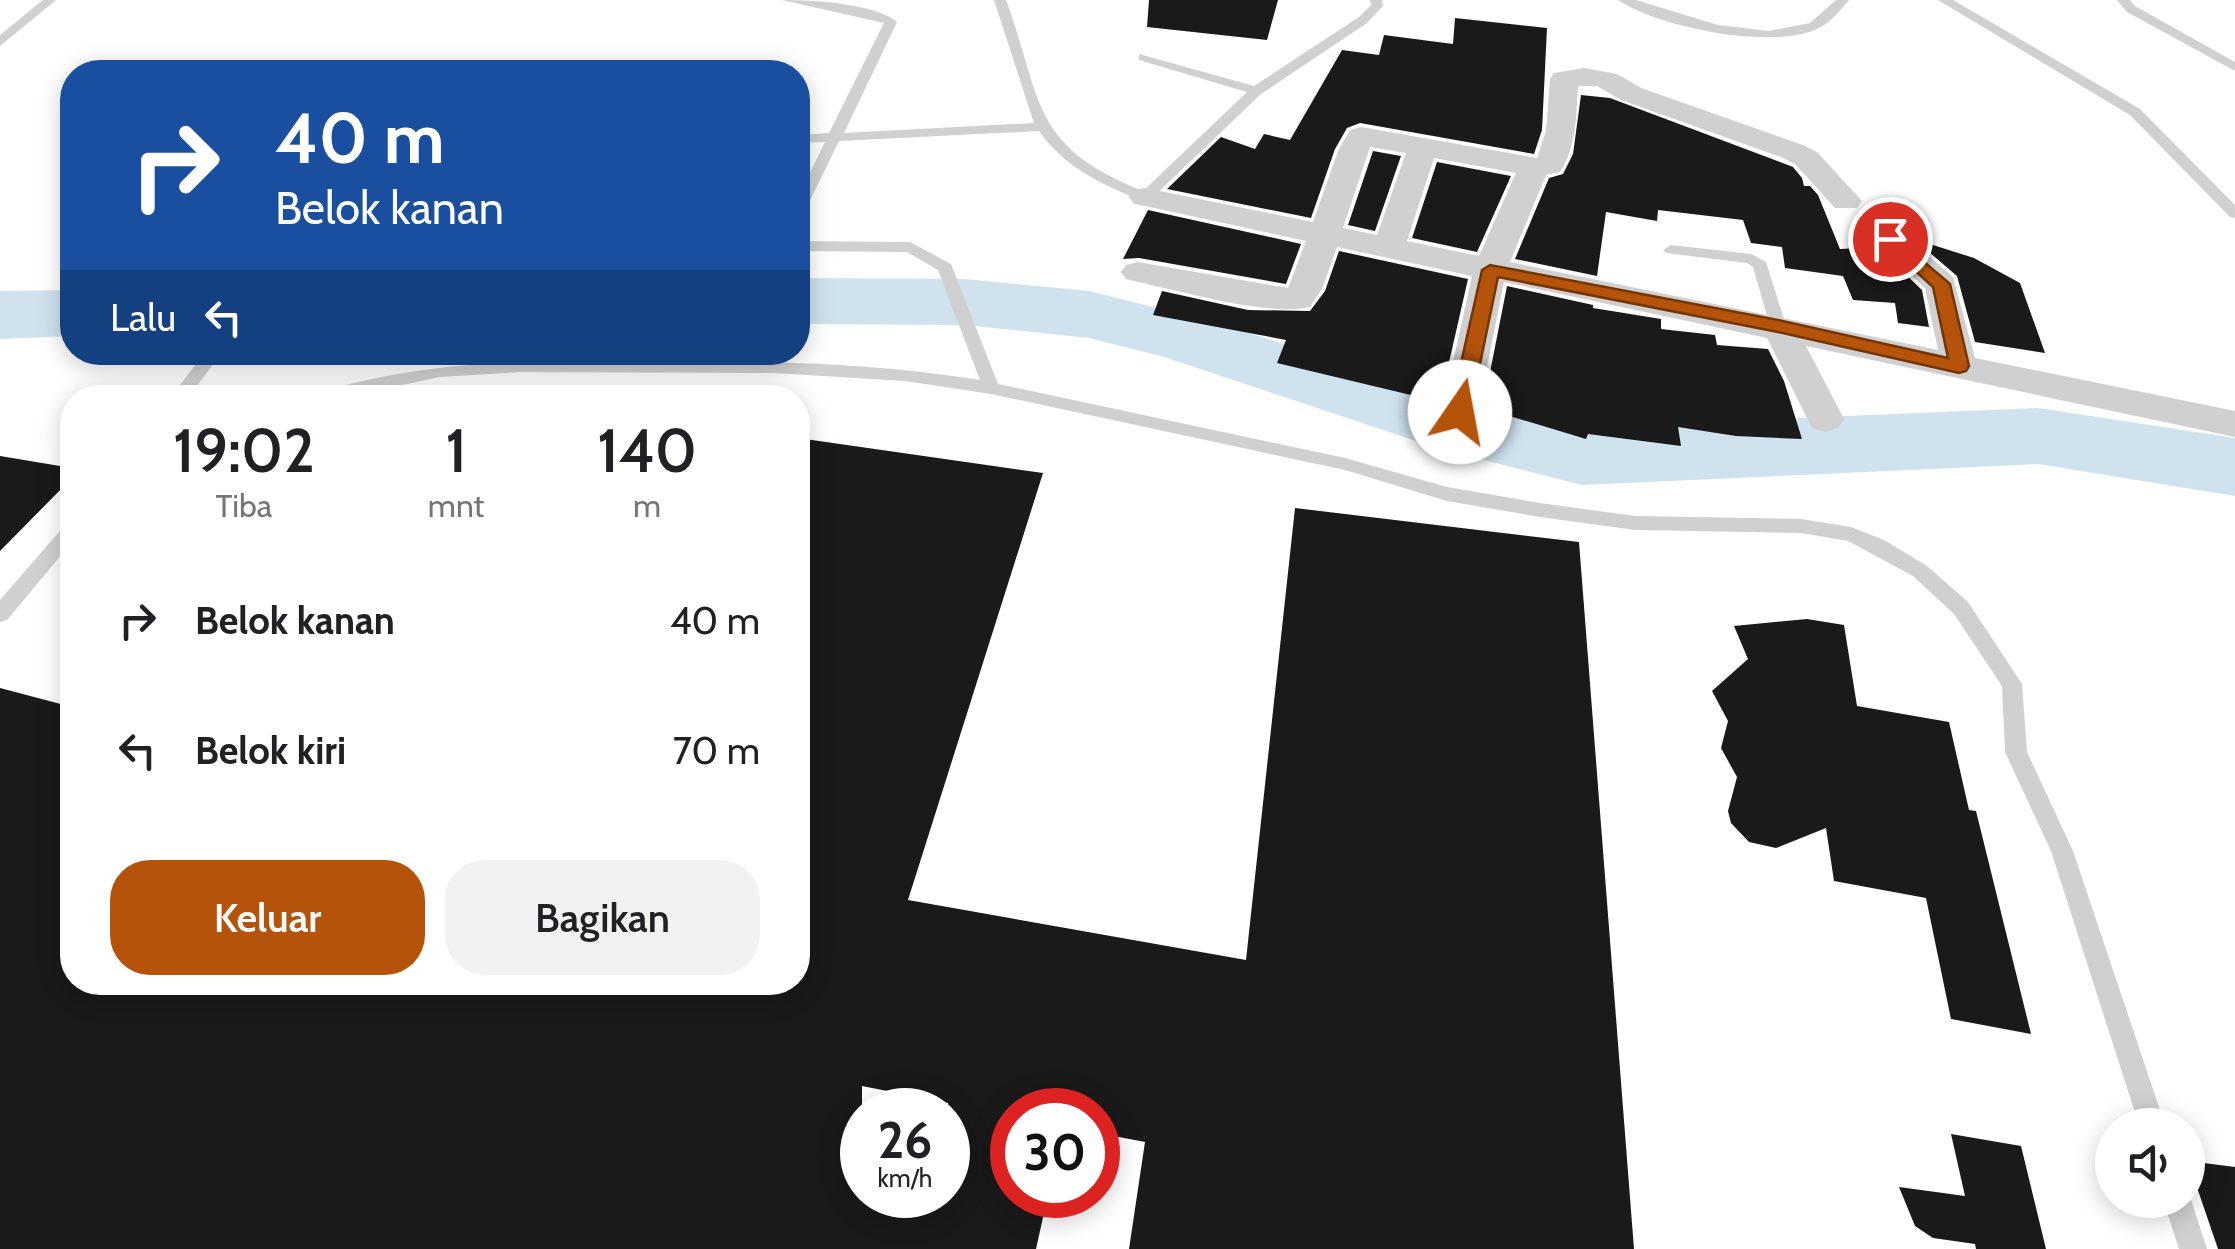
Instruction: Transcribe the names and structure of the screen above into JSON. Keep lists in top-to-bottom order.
{
  "page": {
    "turn": ["40 m", "Belok kanan"],
    "then": "Lalu",
    "eta": [
      "19:02",
      "Tiba",
      "1",
      "mnt",
      "140",
      "m"
    ],
    "list": [
      {
        "name": "Belok kanan",
        "value": "40 m"
      },
      {
        "name": "Belok kiri",
        "value": "70 m"
      }
    ],
    "buttons": ["Keluar", "Bagikan"],
    "speed": "26 km/h",
    "limit": "30"
  }
}
